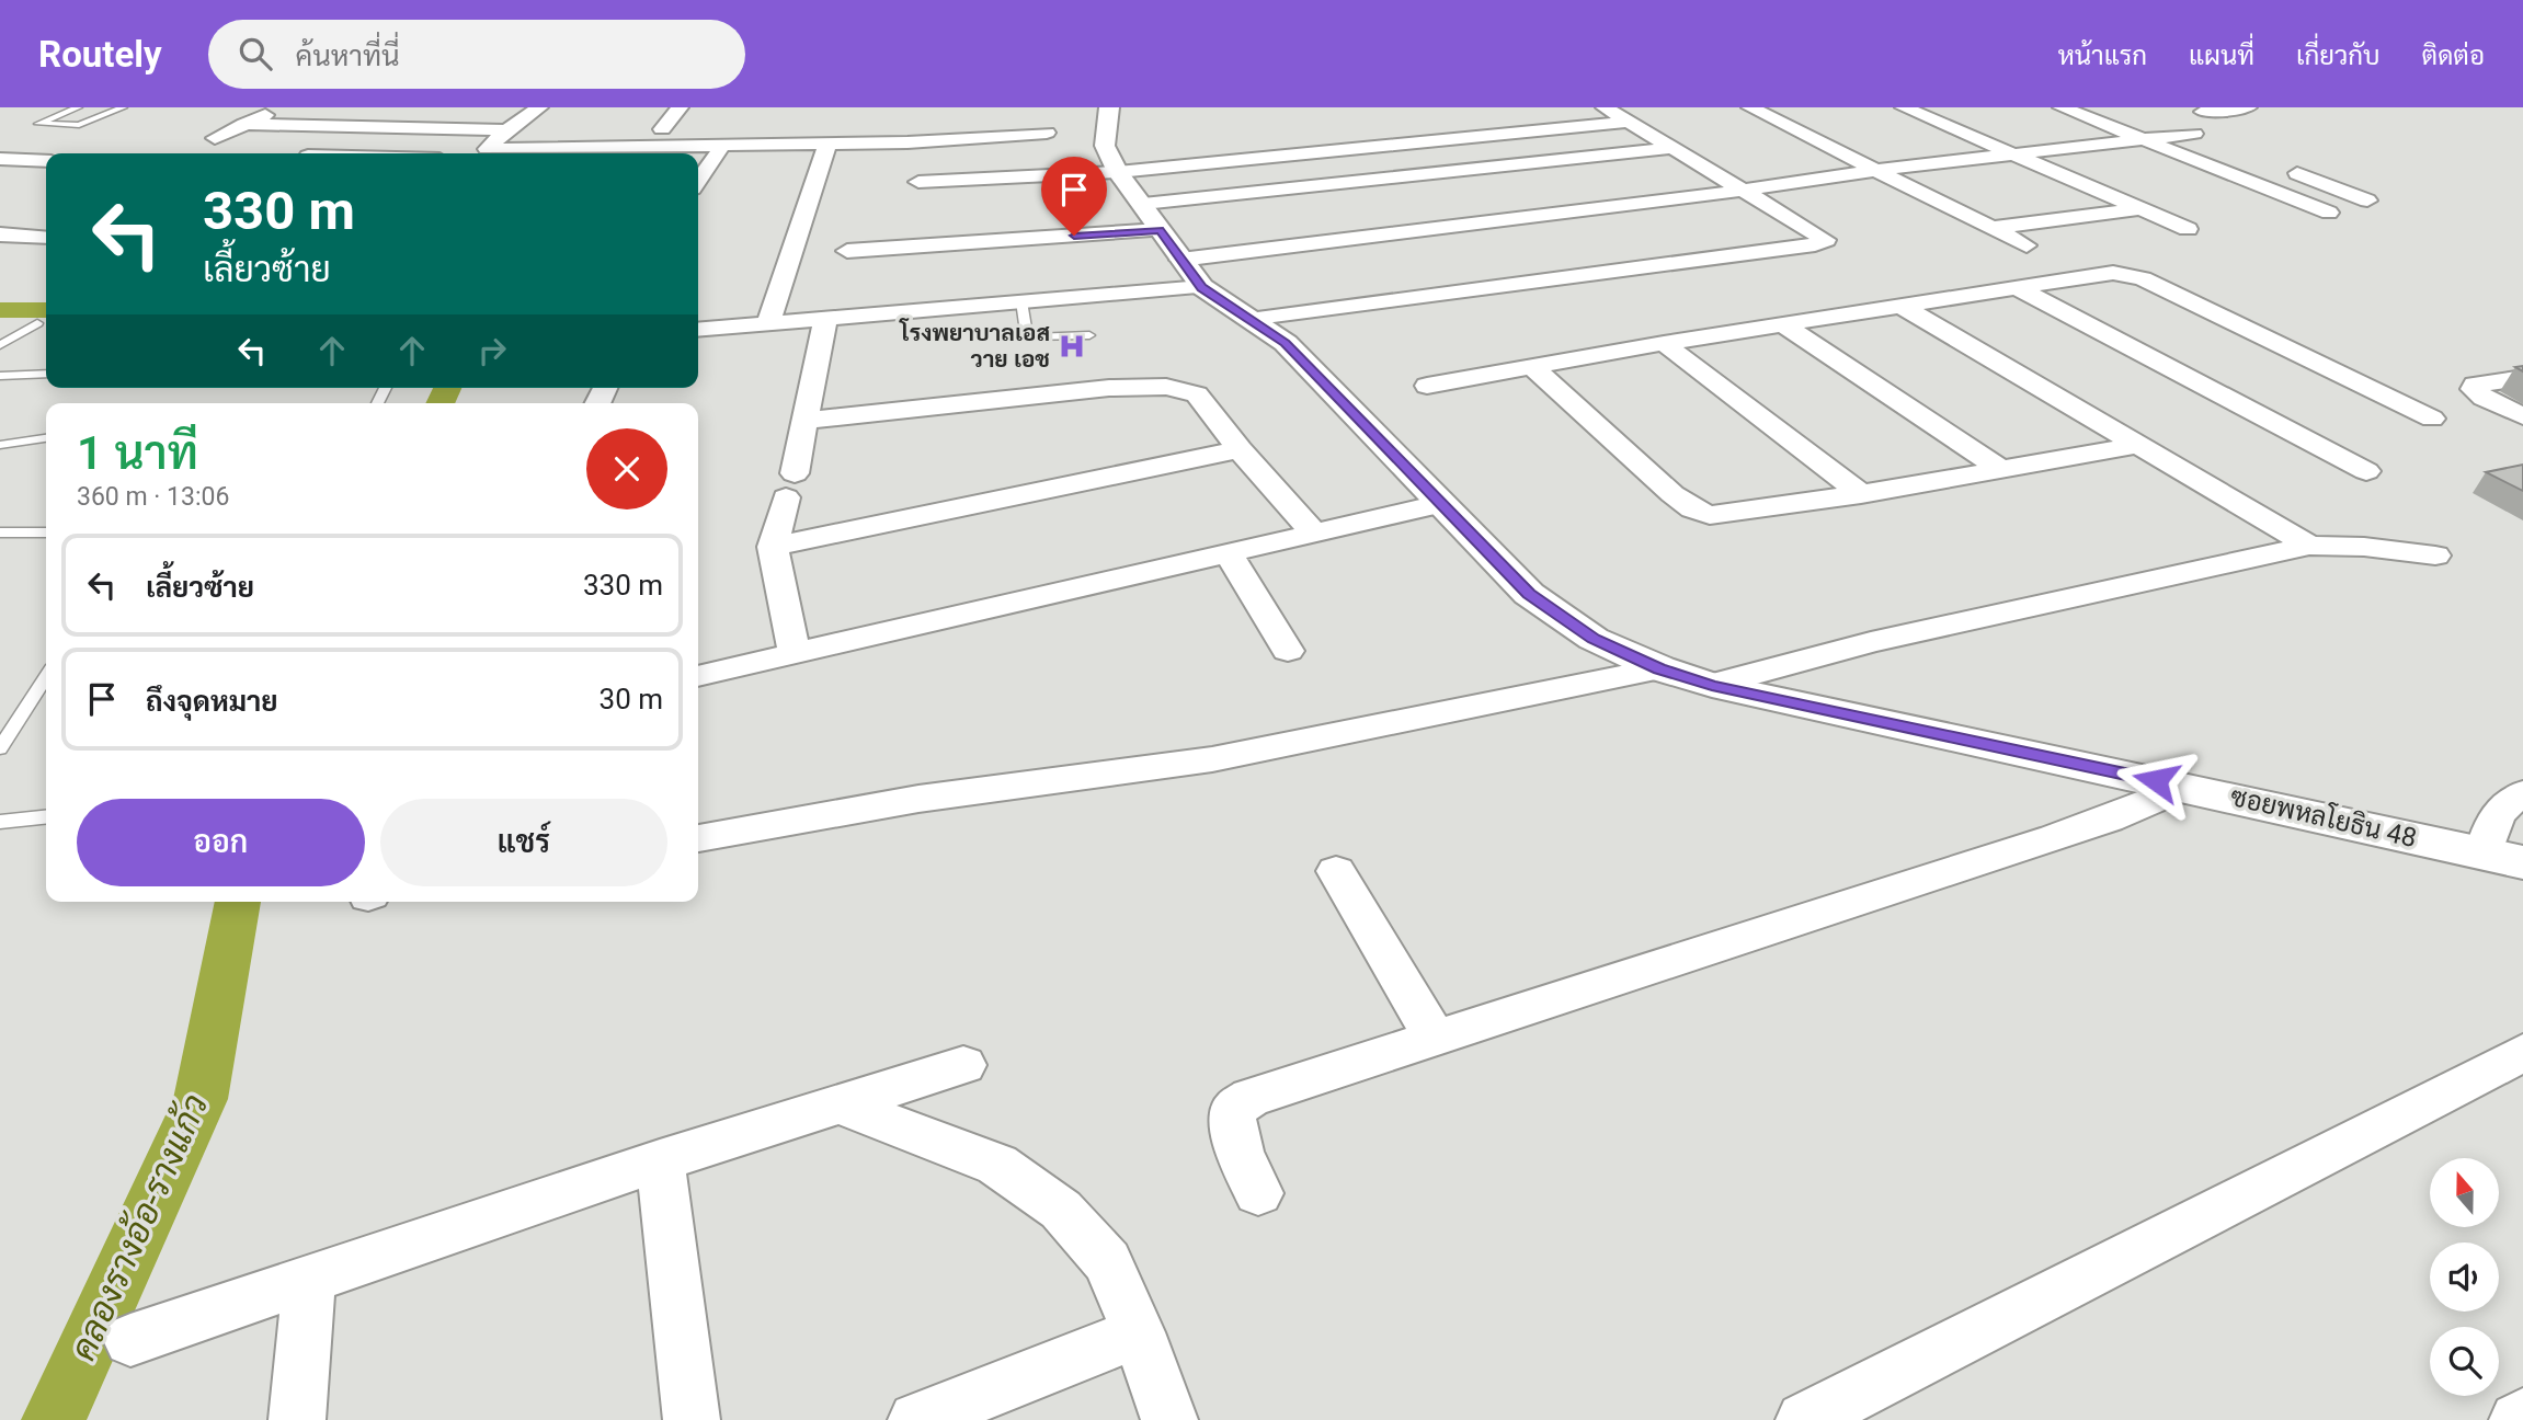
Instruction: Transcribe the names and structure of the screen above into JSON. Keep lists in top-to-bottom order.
{
  "streets": {
    "street": ["ซอยพหลโยธิน 48"]
  },
  "water": ["คลองรางอ้อ-รางแก้ว"],
  "places": {
    "hospital": ["โรงพยาบาลเอส วาย เอช"]
  },
  "north": "top",
  "page": {
    "header": "Routely",
    "search": "ค้นหาที่นี่",
    "nav": [
      "หน้าแรก",
      "แผนที่",
      "เกี่ยวกับ",
      "ติดต่อ"
    ],
    "turn": ["330 m", "เลี้ยวซ้าย"],
    "heading": ["1 นาที", "360 m · 13:06"],
    "list": [
      {
        "name": "เลี้ยวซ้าย",
        "value": "330 m"
      },
      {
        "name": "ถึงจุดหมาย",
        "value": "30 m"
      }
    ],
    "buttons": ["ออก", "แชร์"]
  }
}
